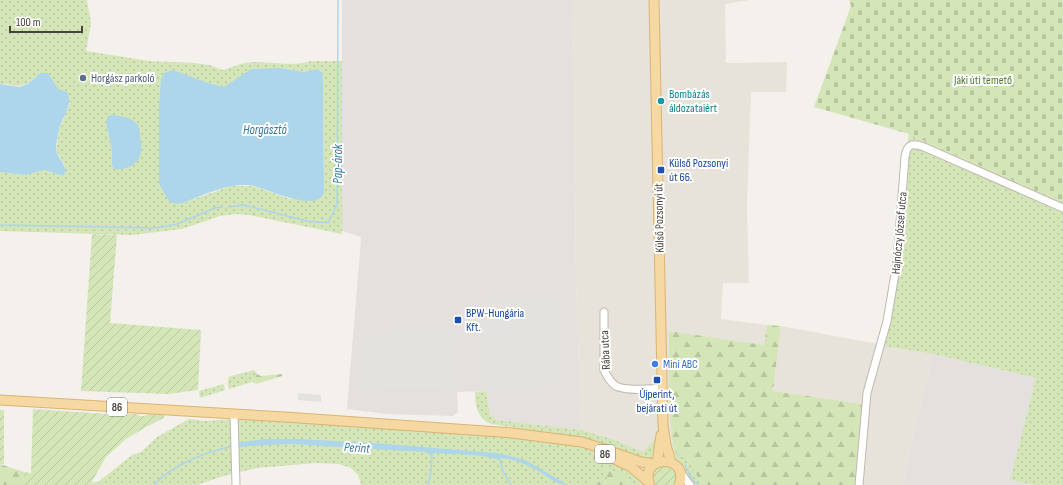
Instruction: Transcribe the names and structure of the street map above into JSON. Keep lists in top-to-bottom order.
{
  "streets": {
    "main road": ["Külső Pozsonyi út", "86"],
    "street": ["Hajnóczy József utca", "Rába utca"]
  },
  "crossings": [
    ["Külső Pozsonyi út", "Rába utca"]
  ],
  "water": ["Horgásztó", "Pap-árok", "Perint"],
  "parks": ["Jáki úti temető"],
  "places": {
    "other": ["Horgász parkoló", "Bombázás áldozataiért", "Mini ABC"],
    "transit": ["Külső Pozsonyi út 66.", "BPW-Hungária Kft.", "Újperint, bejárati út"]
  },
  "scale_bar": "100 m"
}
